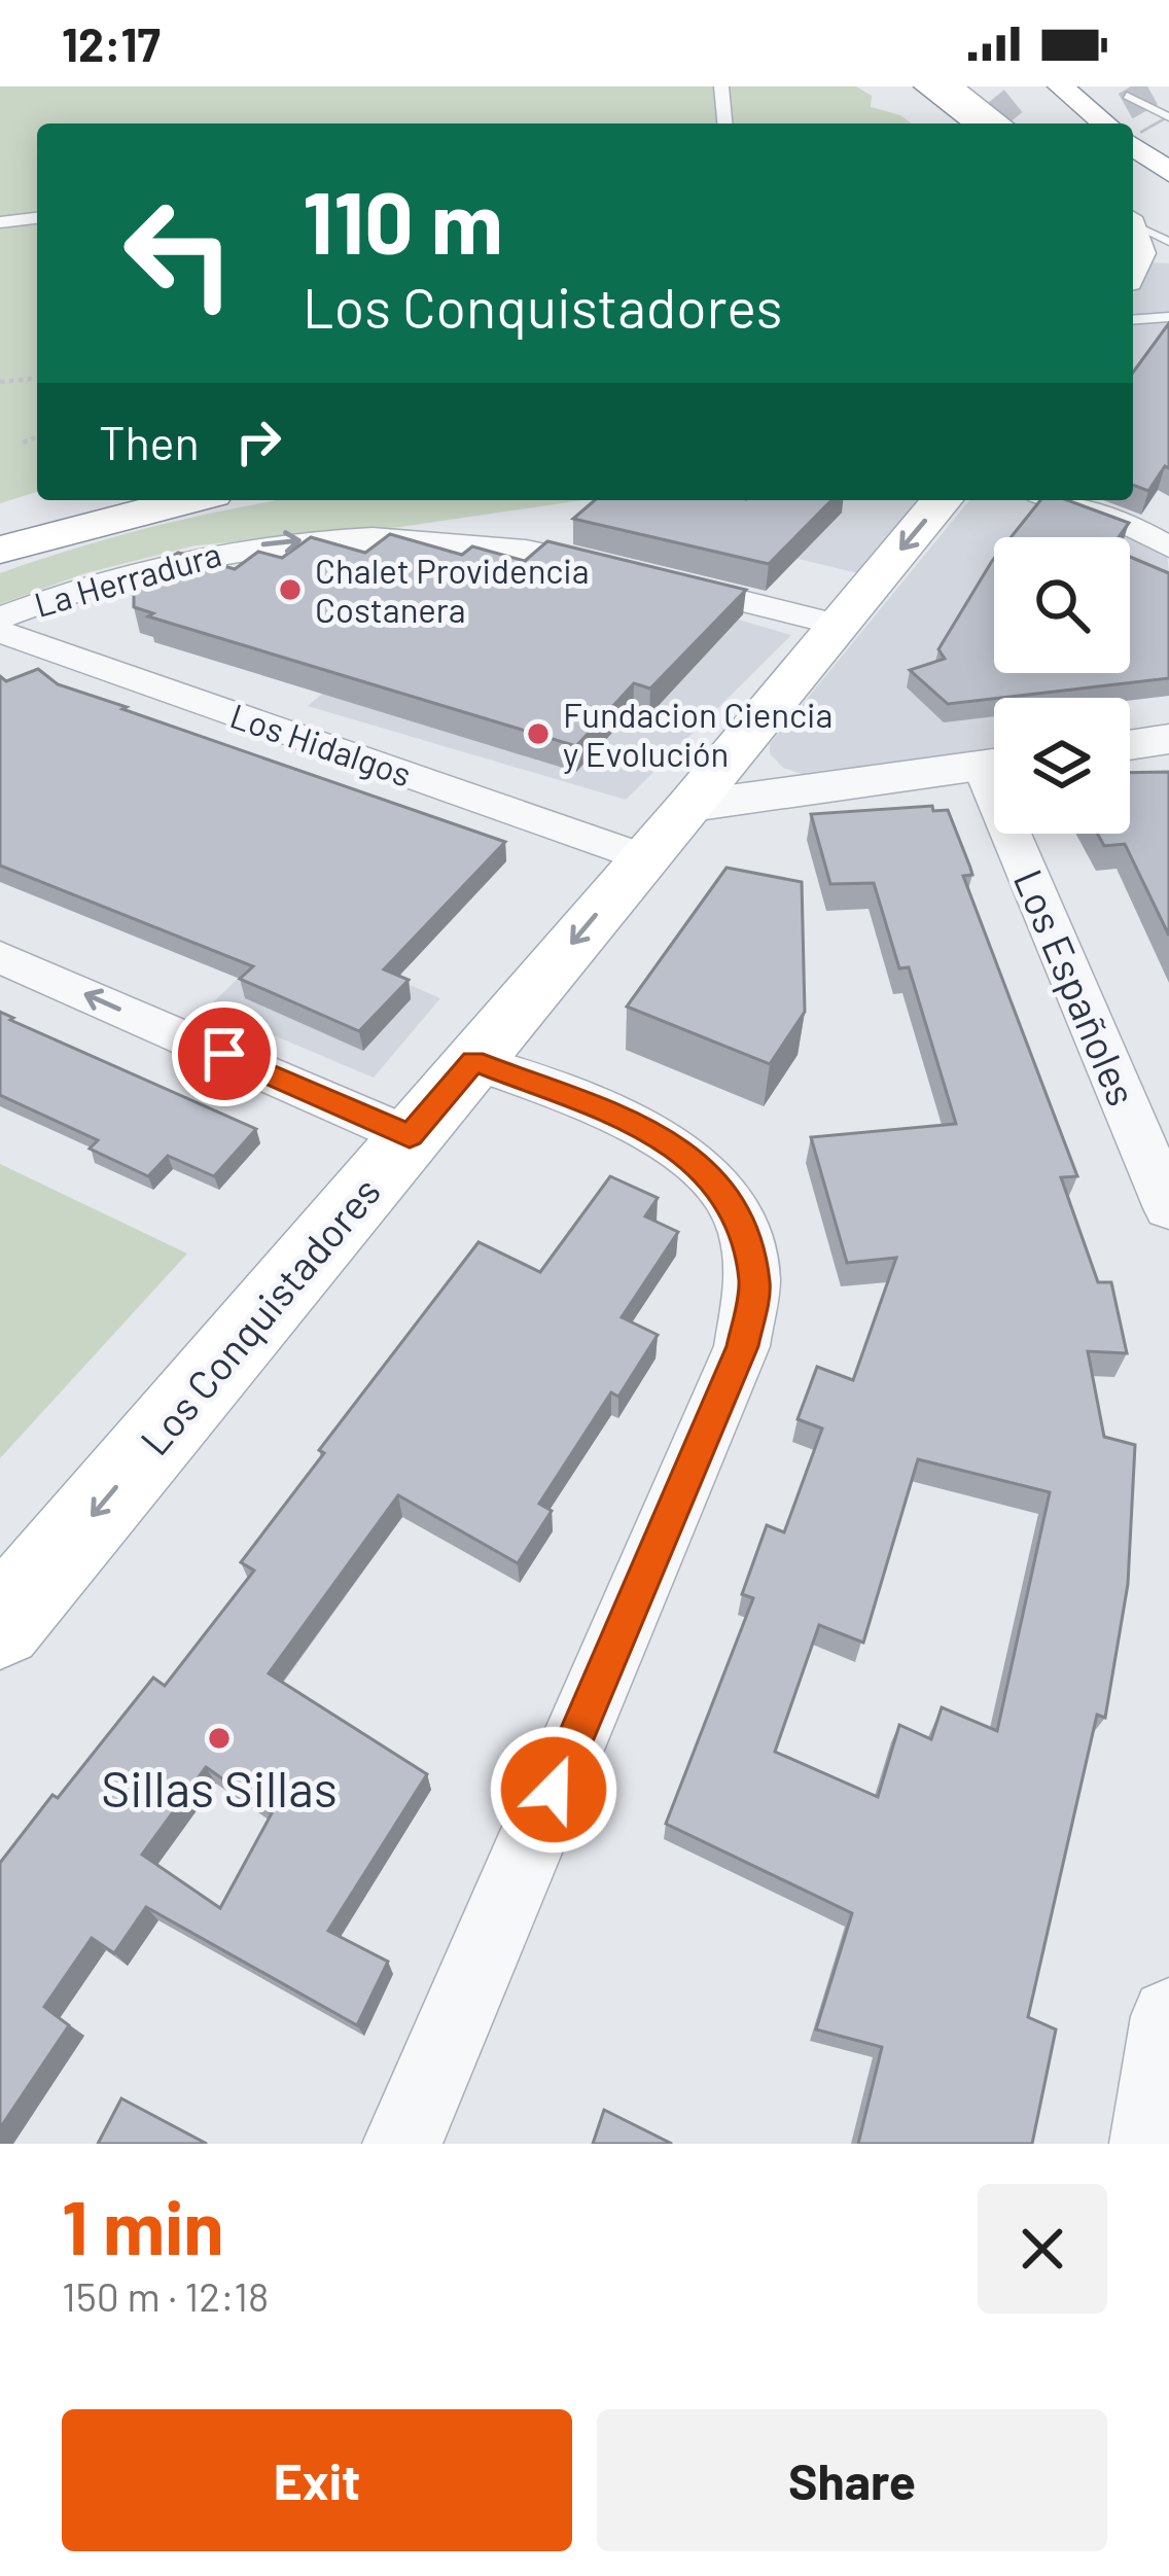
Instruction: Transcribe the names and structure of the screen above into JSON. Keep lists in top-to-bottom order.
{
  "streets": {
    "main road": ["Los Conquistadores"],
    "street": ["La Herradura", "Los Hidalgos", "Los Españoles"]
  },
  "crossings": [
    ["La Herradura", "Los Conquistadores"],
    ["Los Hidalgos", "Los Conquistadores"]
  ],
  "one_way": ["La Herradura", "Los Conquistadores"],
  "places": ["Chalet Providencia Costanera", "Fundacion Ciencia y Evolución", "Sillas Sillas"],
  "page": {
    "status": "12:17",
    "turn": ["110 m", "Los Conquistadores"],
    "then": "Then",
    "heading": ["1 min", "150 m · 12:18"],
    "buttons": ["Exit", "Share"]
  }
}
